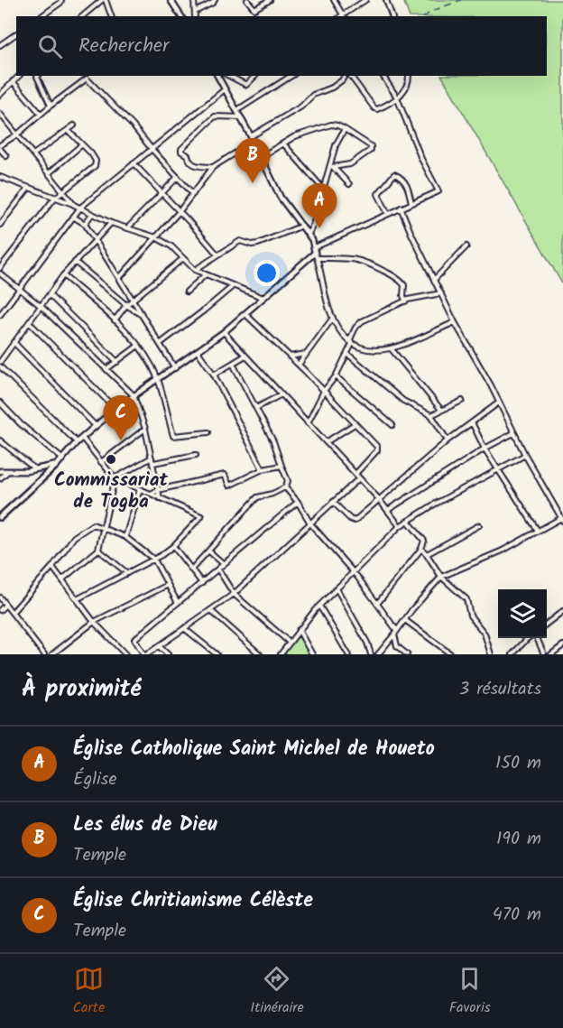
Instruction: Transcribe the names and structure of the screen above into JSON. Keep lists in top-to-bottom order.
{
  "places": ["Commissariat de Togba"],
  "page": {
    "search": "Rechercher",
    "pins": ["B", "A", "C"],
    "heading": ["À proximité", "3 résultats"],
    "list": [
      {
        "mark": "A",
        "name": "Église Catholique Saint Michel de Houeto",
        "note": "Église",
        "value": "150 m"
      },
      {
        "mark": "B",
        "name": "Les élus de Dieu",
        "note": "Temple",
        "value": "190 m"
      },
      {
        "mark": "C",
        "name": "Église Chritianisme Célèste",
        "note": "Temple",
        "value": "470 m"
      }
    ],
    "nav": ["Carte", "Itinéraire", "Favoris"]
  }
}
